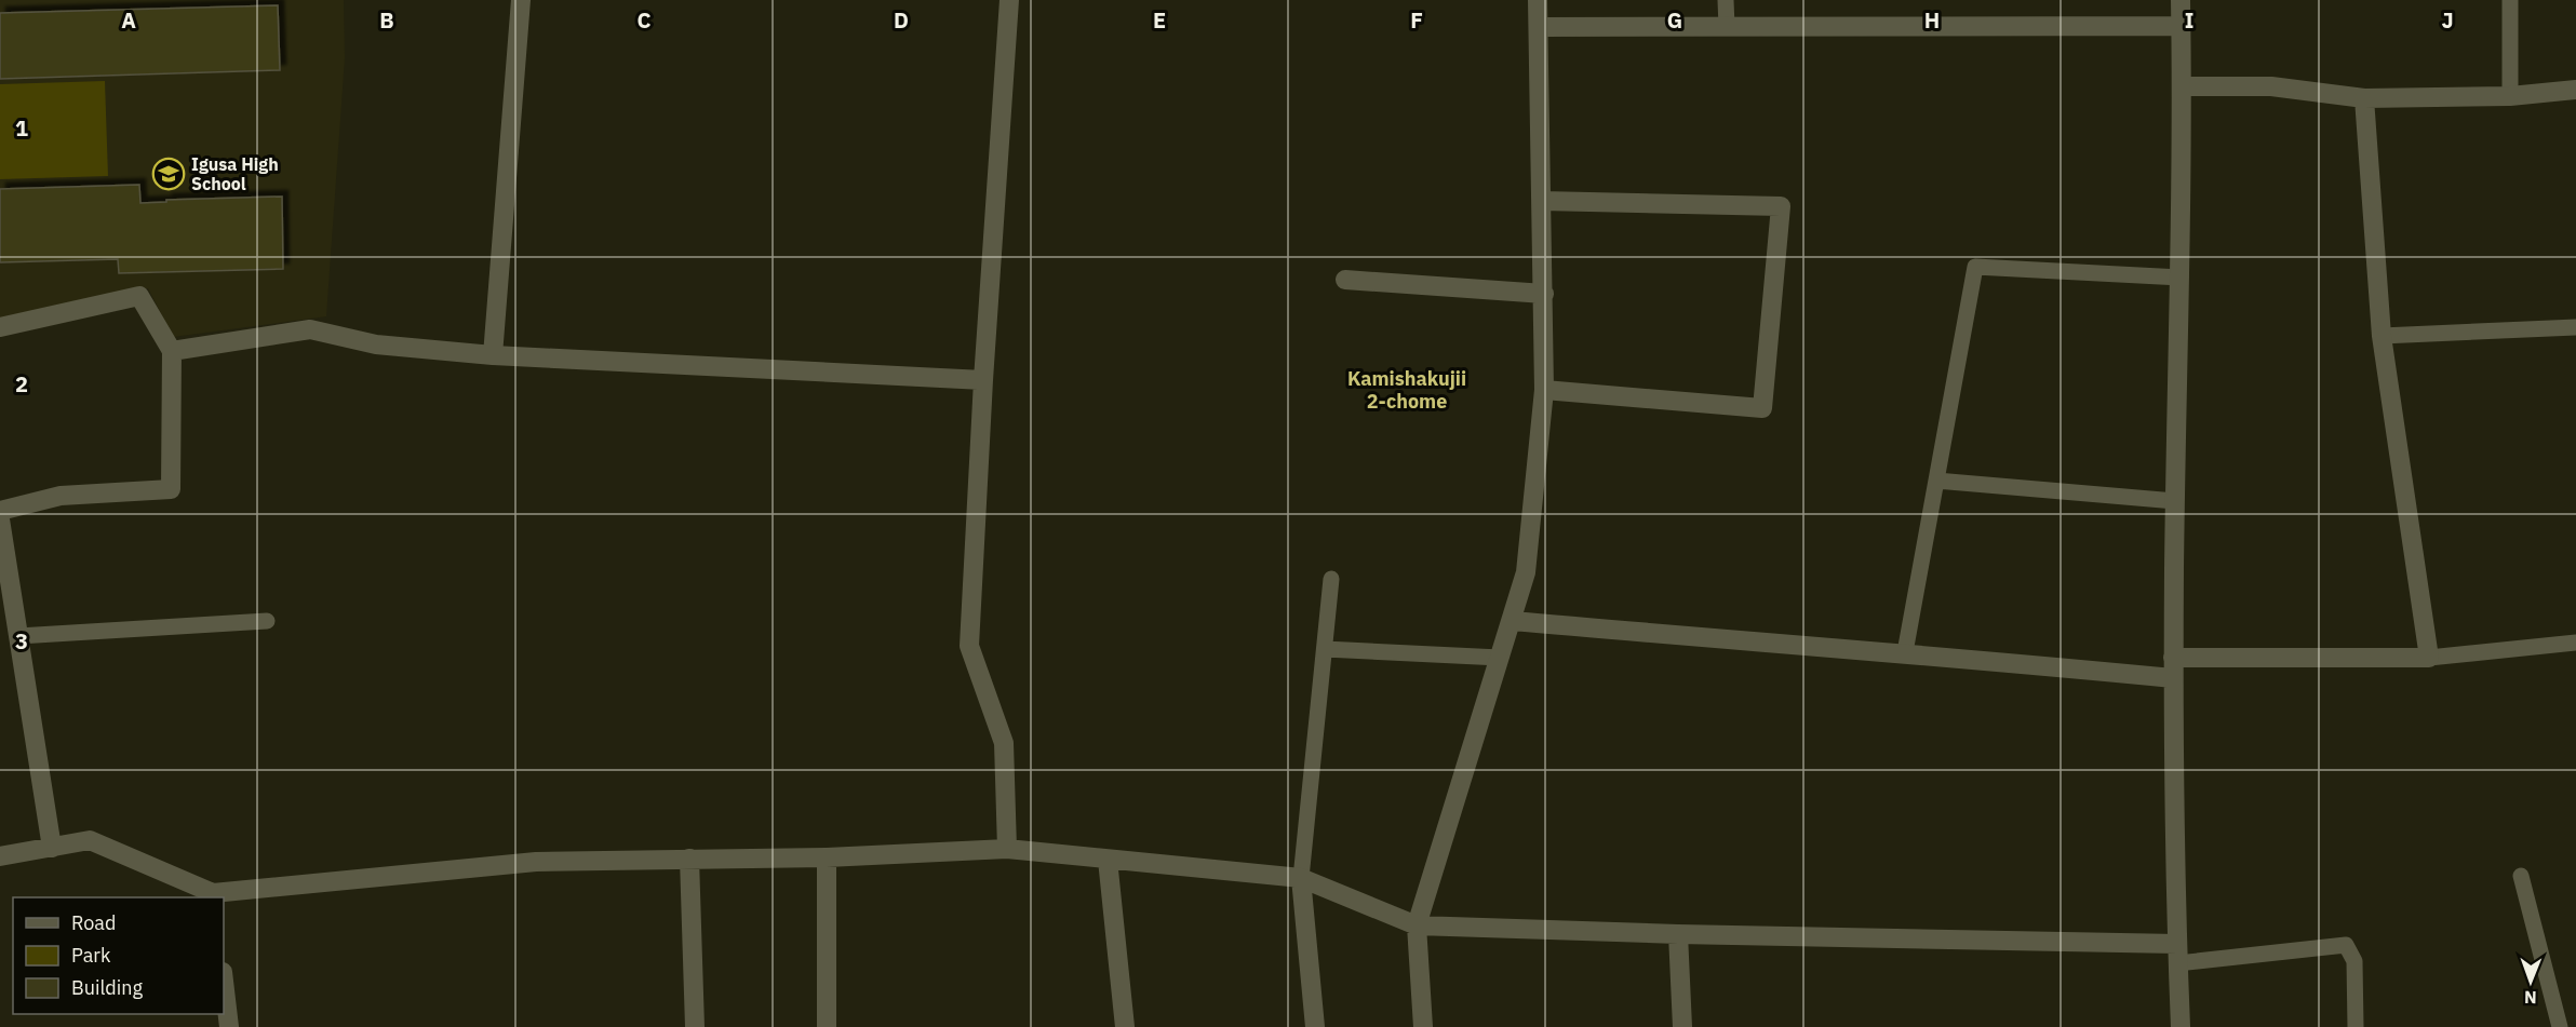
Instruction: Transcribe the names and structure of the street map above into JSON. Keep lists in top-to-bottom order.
{
  "districts": ["Kamishakujii 2-chome"],
  "places": {
    "school or university": ["Igusa High School"]
  },
  "legend": ["Road", "Park", "Building"],
  "north": "bottom",
  "grid": {
    "columns": [
      "A",
      "B",
      "C",
      "D",
      "E",
      "F",
      "G",
      "H",
      "I",
      "J"
    ],
    "rows": ["1", "2", "3"]
  }
}
